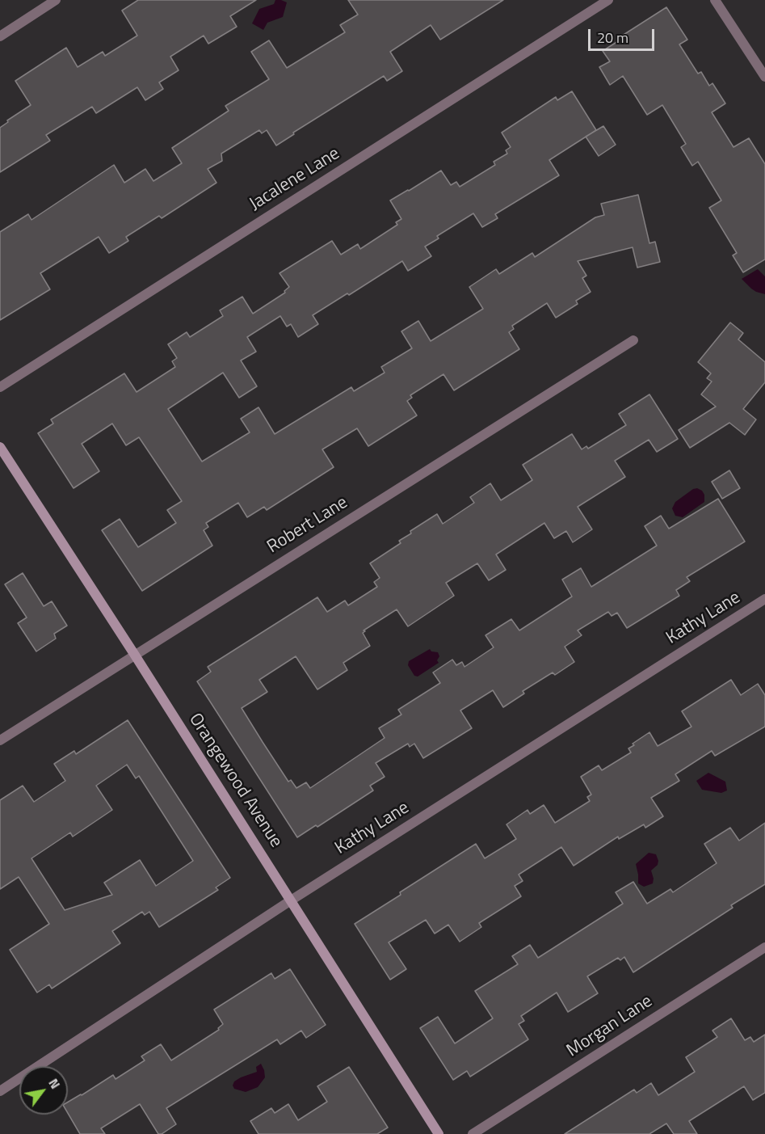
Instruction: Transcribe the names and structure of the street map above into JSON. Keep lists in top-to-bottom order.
{
  "streets": {
    "main road": ["Orangewood Avenue"],
    "street": [
      "Jacalene Lane",
      "Robert Lane",
      "Kathy Lane",
      "Morgan Lane"
    ]
  },
  "crossings": [
    ["Robert Lane", "Orangewood Avenue"],
    ["Kathy Lane", "Orangewood Avenue"]
  ],
  "scale_bar": "20 m",
  "north": "top right"
}
